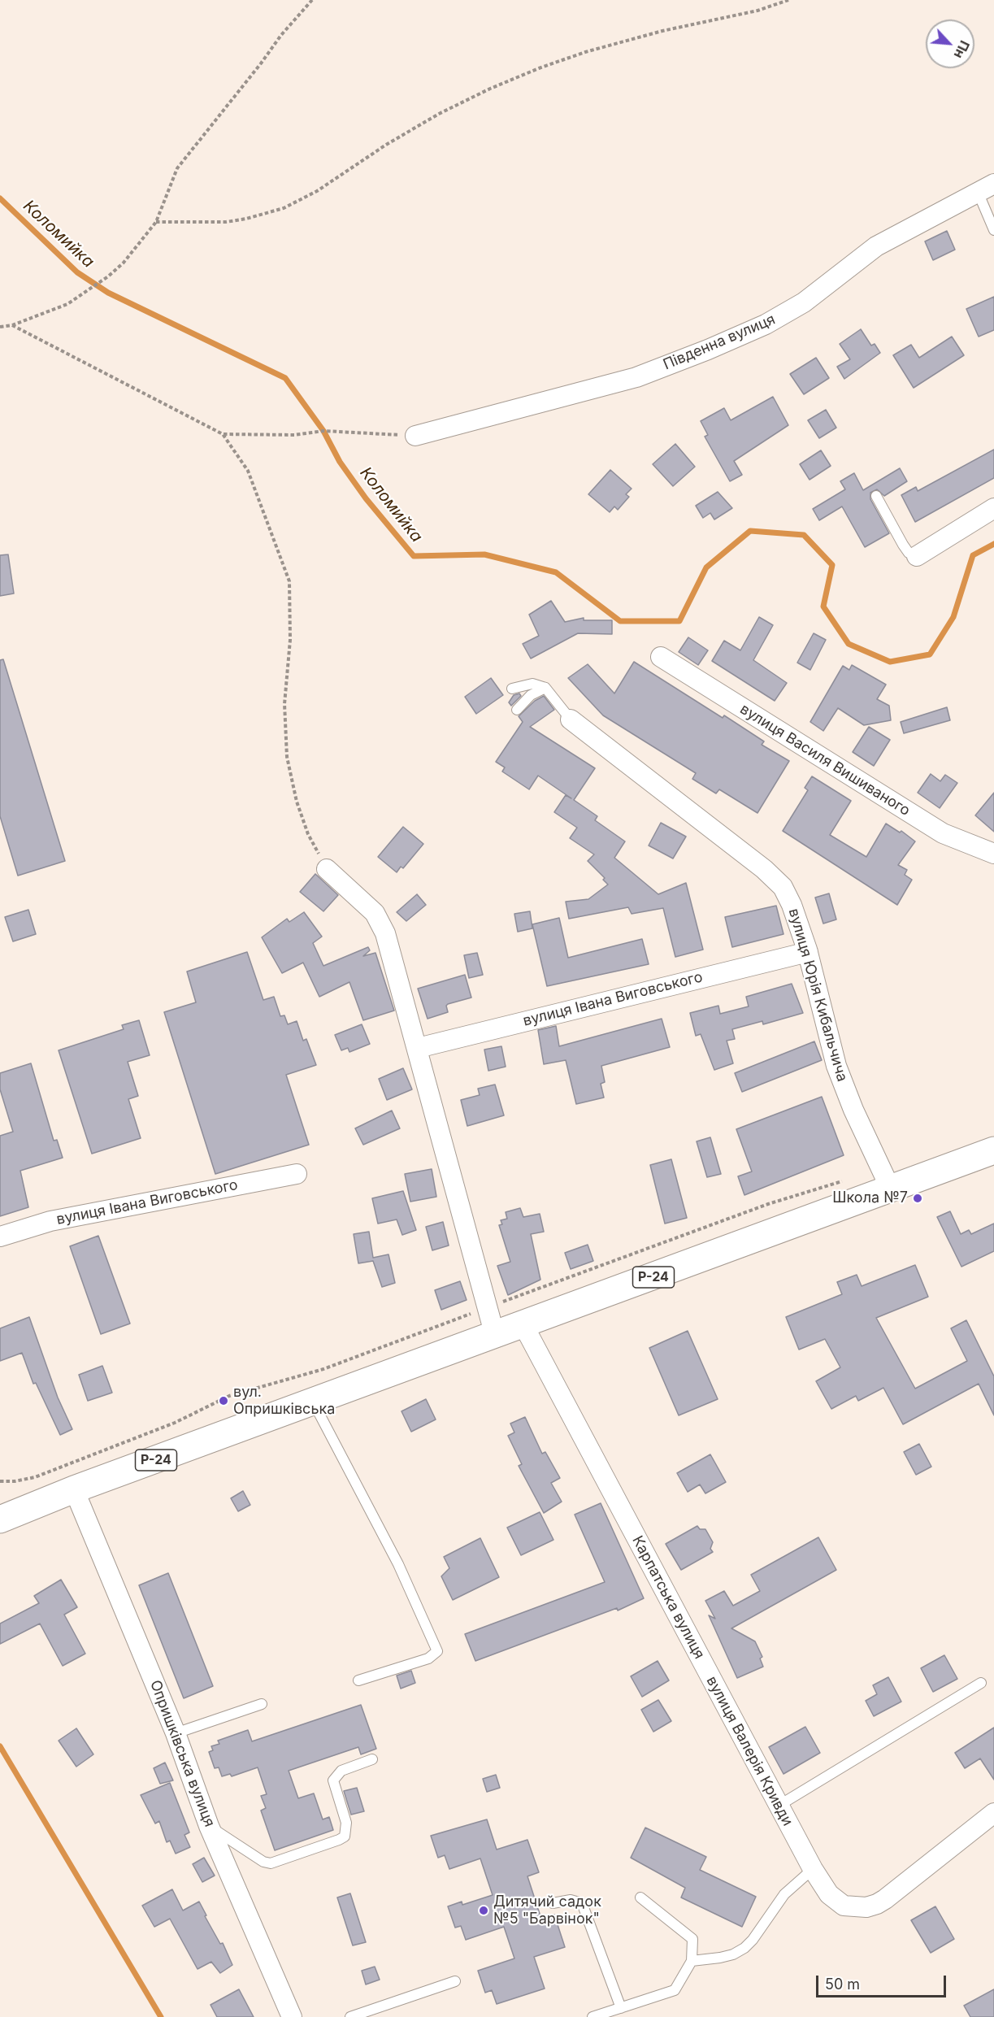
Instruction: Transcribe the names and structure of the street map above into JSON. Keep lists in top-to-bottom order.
{
  "streets": {
    "main road": ["Р-24"],
    "street": [
      "Південна вулиця",
      "вулиця Василя Вишиваного",
      "вулиця Юрія Кибальчича",
      "вулиця Івана Виговського",
      "вулиця Валерія Кривди",
      "Опришківська вулиця"
    ]
  },
  "crossings": [
    ["вулиця Юрія Кибальчича", "вулиця Івана Виговського"],
    ["вулиця Юрія Кибальчича", "Р-24"],
    ["Р-24", "вулиця Валерія Кривди"],
    ["Р-24", "Опришківська вулиця"]
  ],
  "water": ["Коломийка"],
  "places": ["Школа №7", "вул. Опришківська", "Дитячий садок №5 \"Барвінок\""],
  "scale_bar": "50 m",
  "north": "bottom right"
}
